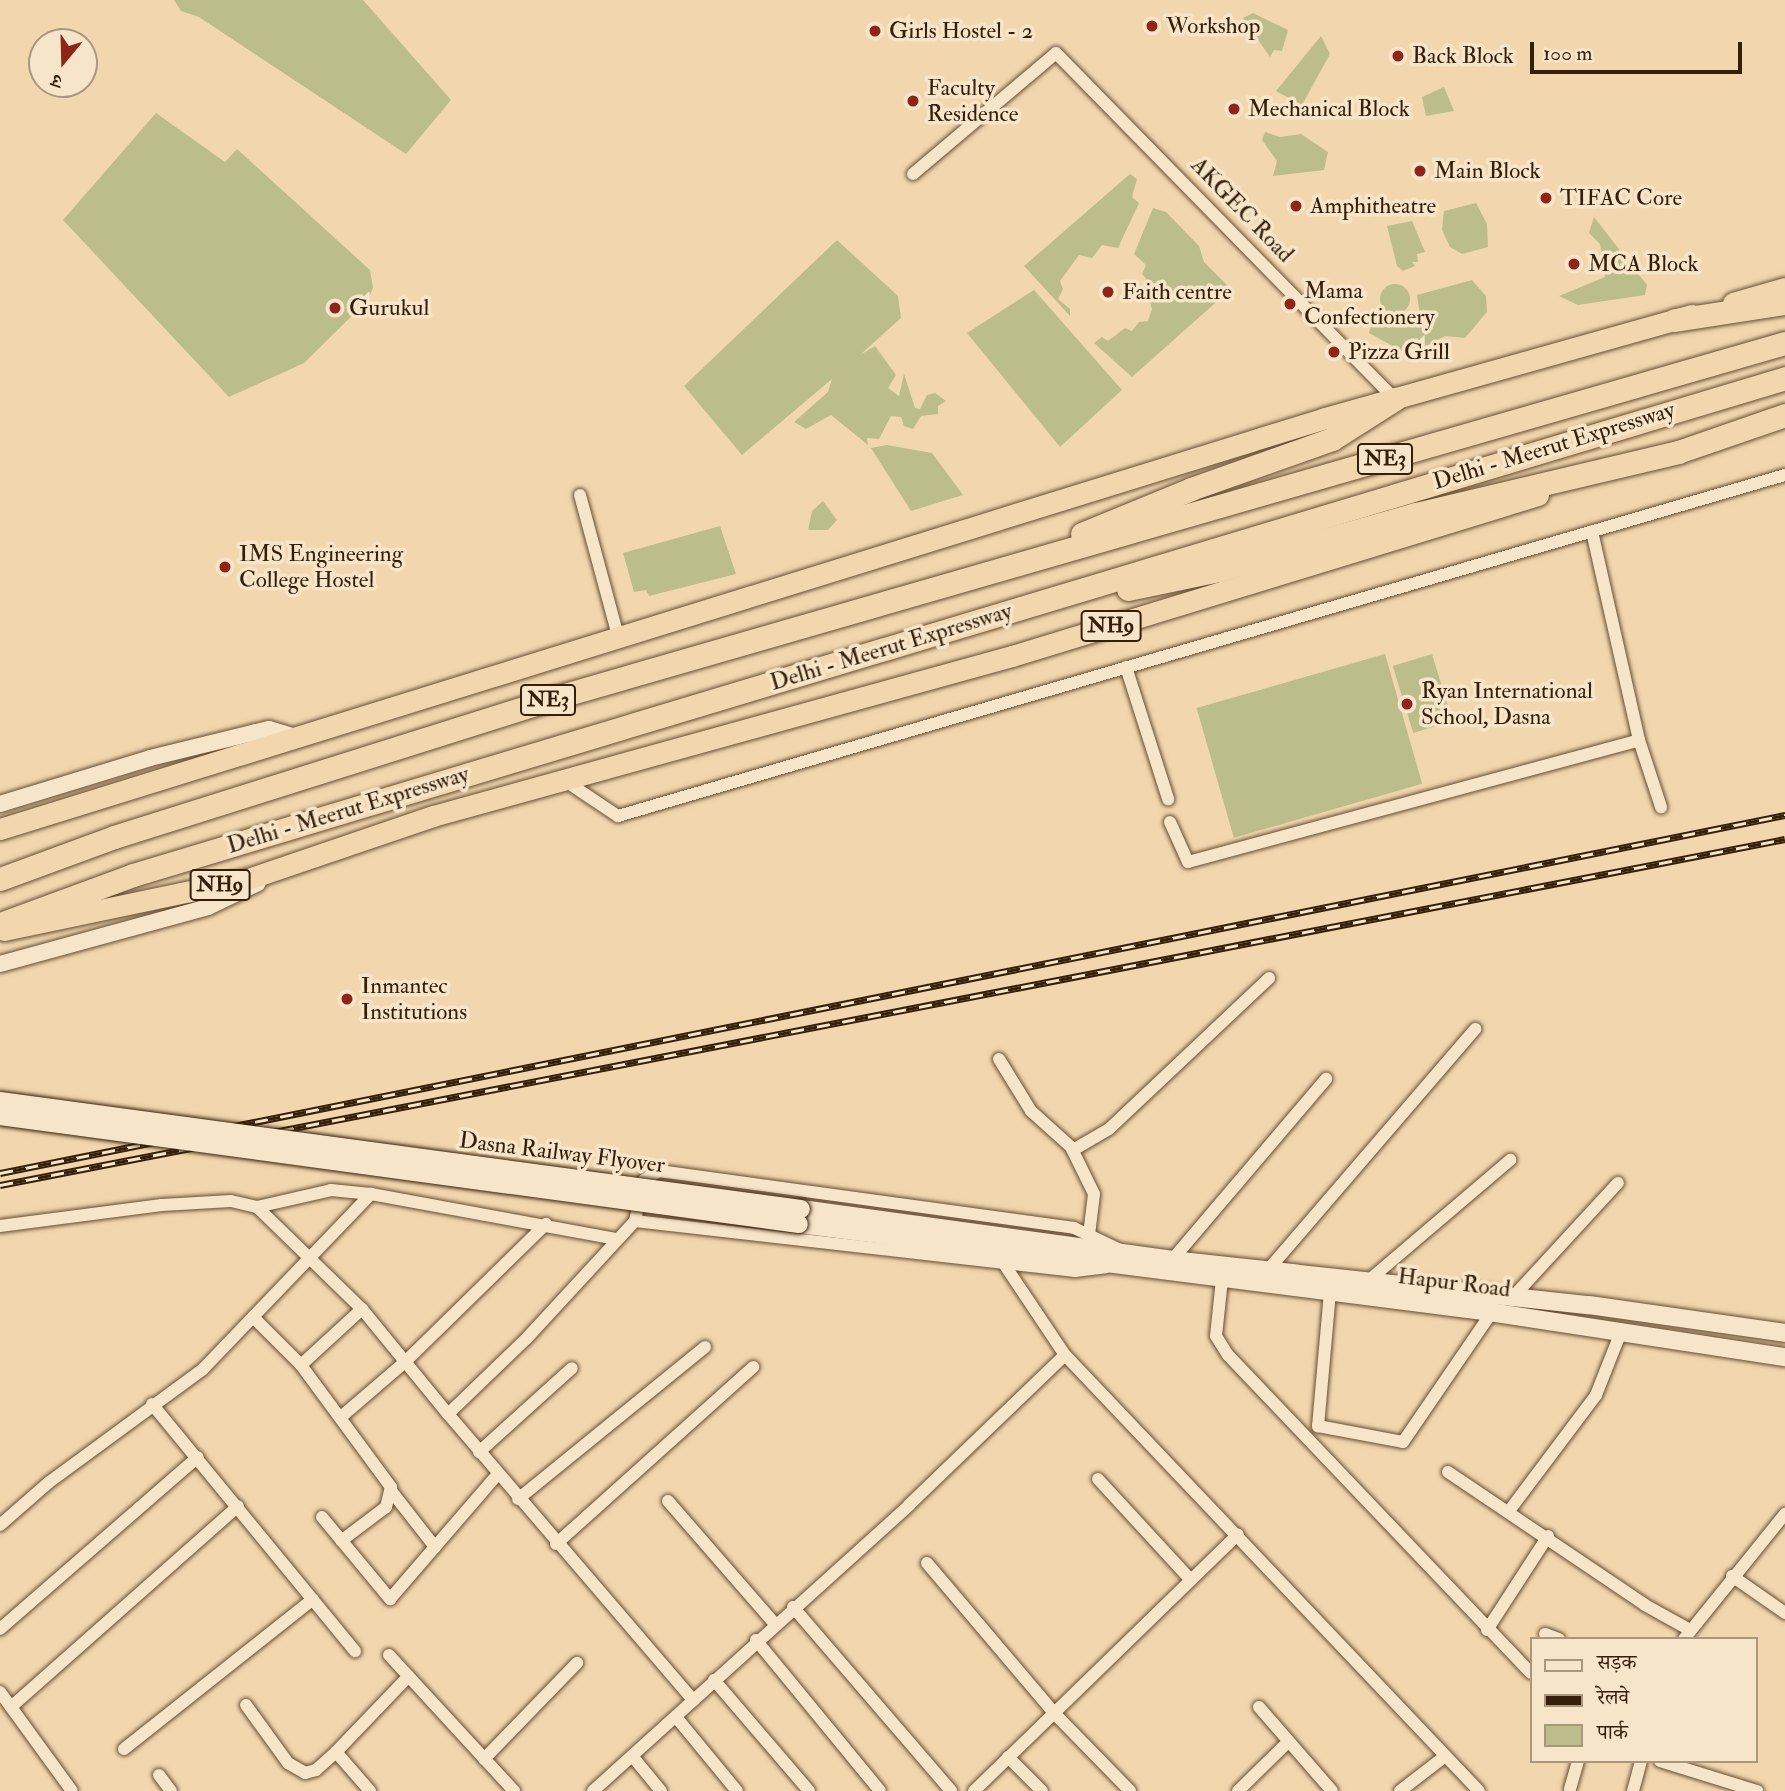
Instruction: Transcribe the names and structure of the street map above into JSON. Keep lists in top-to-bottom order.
{
  "streets": {
    "highway": ["Delhi - Meerut Expressway", "NE3", "NH9"],
    "main road": ["Dasna Railway Flyover", "Hapur Road"],
    "street": ["AKGEC Road"]
  },
  "crossings": [
    ["Dasna Railway Flyover", "Hapur Road"]
  ],
  "places": [
    "Workshop",
    "Girls Hostel - 2",
    "Back Block",
    "Faculty Residence",
    "Mechanical Block",
    "Main Block",
    "TIFAC Core",
    "Amphitheatre",
    "MCA Block",
    "Faith centre",
    "Mama Confectionery",
    "Gurukul",
    "Pizza Grill",
    "IMS Engineering College Hostel",
    "Ryan International School, Dasna",
    "Inmantec Institutions"
  ],
  "legend": ["सड़क", "रेलवे", "पार्क"],
  "scale_bar": "100 m",
  "north": "bottom"
}
